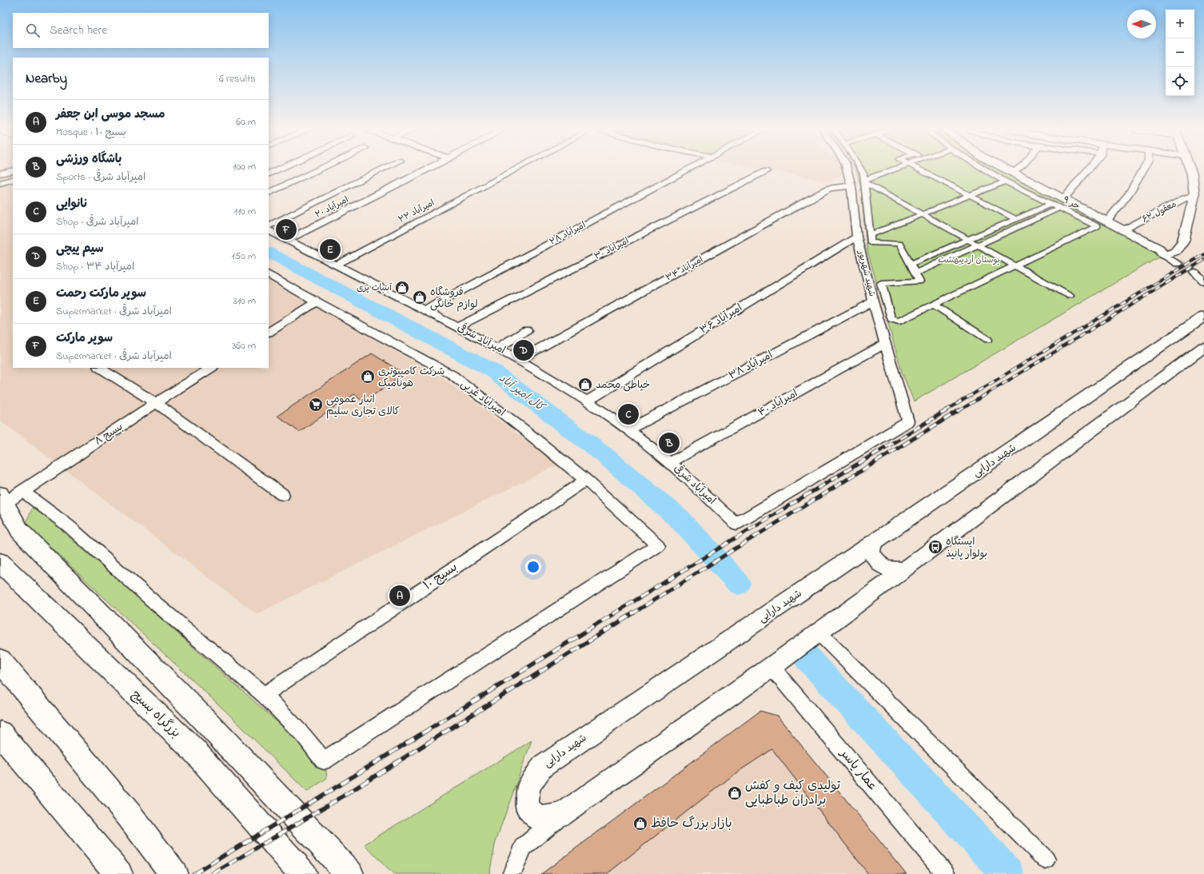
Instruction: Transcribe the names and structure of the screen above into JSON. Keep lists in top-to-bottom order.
{
  "streets": {
    "main road": ["بزرگراه بسیج"],
    "street": [
      "حر ۹",
      "امیرآباد ۲۰",
      "امیرآباد ۲۲",
      "معقول ۶۲",
      "امیرآباد ۲۸",
      "امیرآباد ۳۰",
      "امیرآباد ۳۴",
      "شهید شهریور",
      "امیرآباد ۳۶",
      "امیرآباد شرقی",
      "امیرآباد ۳۸",
      "امیرآباد غربی",
      "امیرآباد ۴۰",
      "بسیج ۸",
      "شهید دارایی",
      "بسیج ۱۰",
      "عمار یاسر"
    ]
  },
  "crossings": [
    ["حر ۹", "معقول ۶۲"],
    ["امیرآباد ۲۰", "امیرآباد شرقی"],
    ["امیرآباد ۲۲", "امیرآباد شرقی"],
    ["امیرآباد ۲۸", "امیرآباد شرقی"],
    ["امیرآباد ۳۰", "امیرآباد شرقی"],
    ["امیرآباد ۳۴", "شهید شهریور"],
    ["امیرآباد ۳۴", "امیرآباد شرقی"],
    ["شهید شهریور", "امیرآباد ۳۶"],
    ["شهید شهریور", "امیرآباد شرقی"],
    ["شهید شهریور", "امیرآباد ۳۸"],
    ["شهید شهریور", "امیرآباد ۴۰"],
    ["امیرآباد ۳۶", "امیرآباد شرقی"],
    ["امیرآباد شرقی", "امیرآباد ۳۸"],
    ["امیرآباد شرقی", "امیرآباد ۴۰"],
    ["امیرآباد غربی", "بسیج ۱۰"],
    ["شهید دارایی", "عمار یاسر"]
  ],
  "water": ["کال امیر آباد"],
  "parks": ["بوستان اردیبهشت"],
  "places": {
    "shop": [
      "آبنبات پزی",
      "فروشگاه لوازم خانگی",
      "شرکت کامپیوتری هونامیک",
      "خیاطی محمد",
      "تولیدی کیف و کفش برادران طباطبایی",
      "بازار بزرگ حافظ"
    ],
    "supermarket": ["انبار عمومی کالای تجاری سلیم"],
    "bus stop": ["ایستگاه بولوار پانیذ"]
  },
  "north": "left",
  "page": {
    "map_buttons": ["+", "−"],
    "search": "Search here",
    "heading": ["Nearby", "6 results"],
    "list": [
      {
        "mark": "A",
        "name": "مسجد موسی ابن جعفر",
        "note": "Mosque · بسیج ۱۰",
        "value": "60 m"
      },
      {
        "mark": "B",
        "name": "باشگاه ورزشی",
        "note": "Sports · امیرآباد شرقی",
        "value": "100 m"
      },
      {
        "mark": "C",
        "name": "نانوایی",
        "note": "Shop · امیرآباد شرقی",
        "value": "110 m"
      },
      {
        "mark": "D",
        "name": "سیم پیچی",
        "note": "Shop · امیرآباد ۳۴",
        "value": "150 m"
      },
      {
        "mark": "E",
        "name": "سوپر مارکت رحمت",
        "note": "Supermarket · امیرآباد شرقی",
        "value": "310 m"
      },
      {
        "mark": "F",
        "name": "سوپر مارکت",
        "note": "Supermarket · امیرآباد شرقی",
        "value": "360 m"
      }
    ],
    "pins": [
      "F",
      "E",
      "D",
      "C",
      "B",
      "A"
    ]
  }
}
